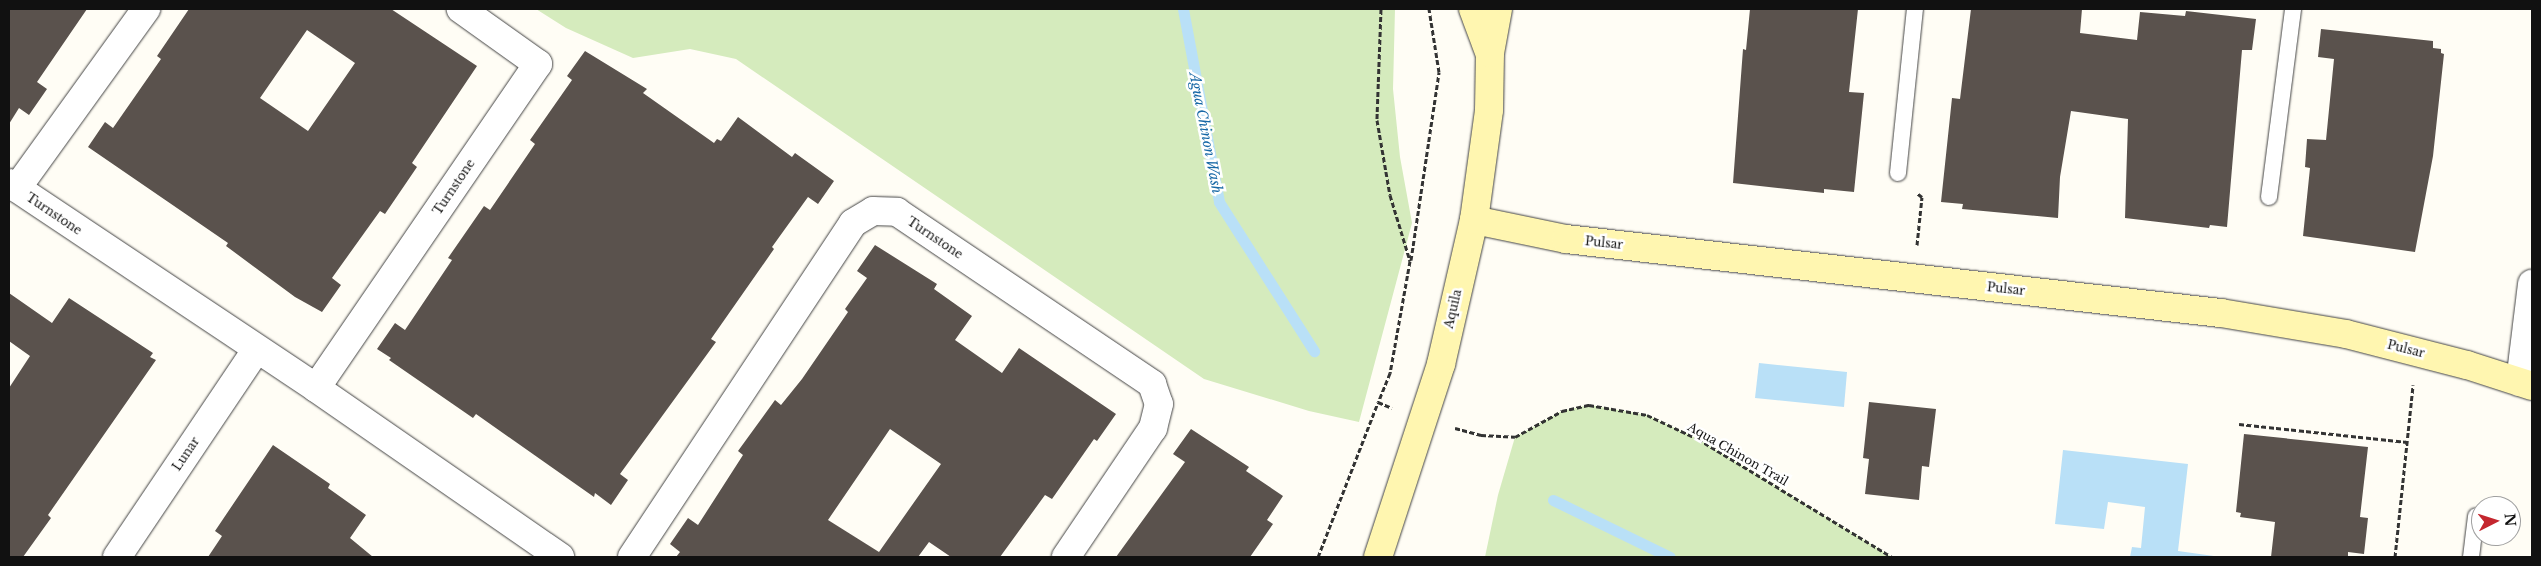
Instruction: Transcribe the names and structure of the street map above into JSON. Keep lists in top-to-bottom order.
{
  "streets": {
    "street": [
      "Turnstone",
      "Pulsar",
      "Aquila",
      "Lunar"
    ],
    "path": ["Aqua Chinon Trail"]
  },
  "crossings": [
    ["Turnstone", "Lunar"],
    ["Pulsar", "Aquila"]
  ],
  "water": ["Agua Chinon Wash"],
  "north": "right"
}
